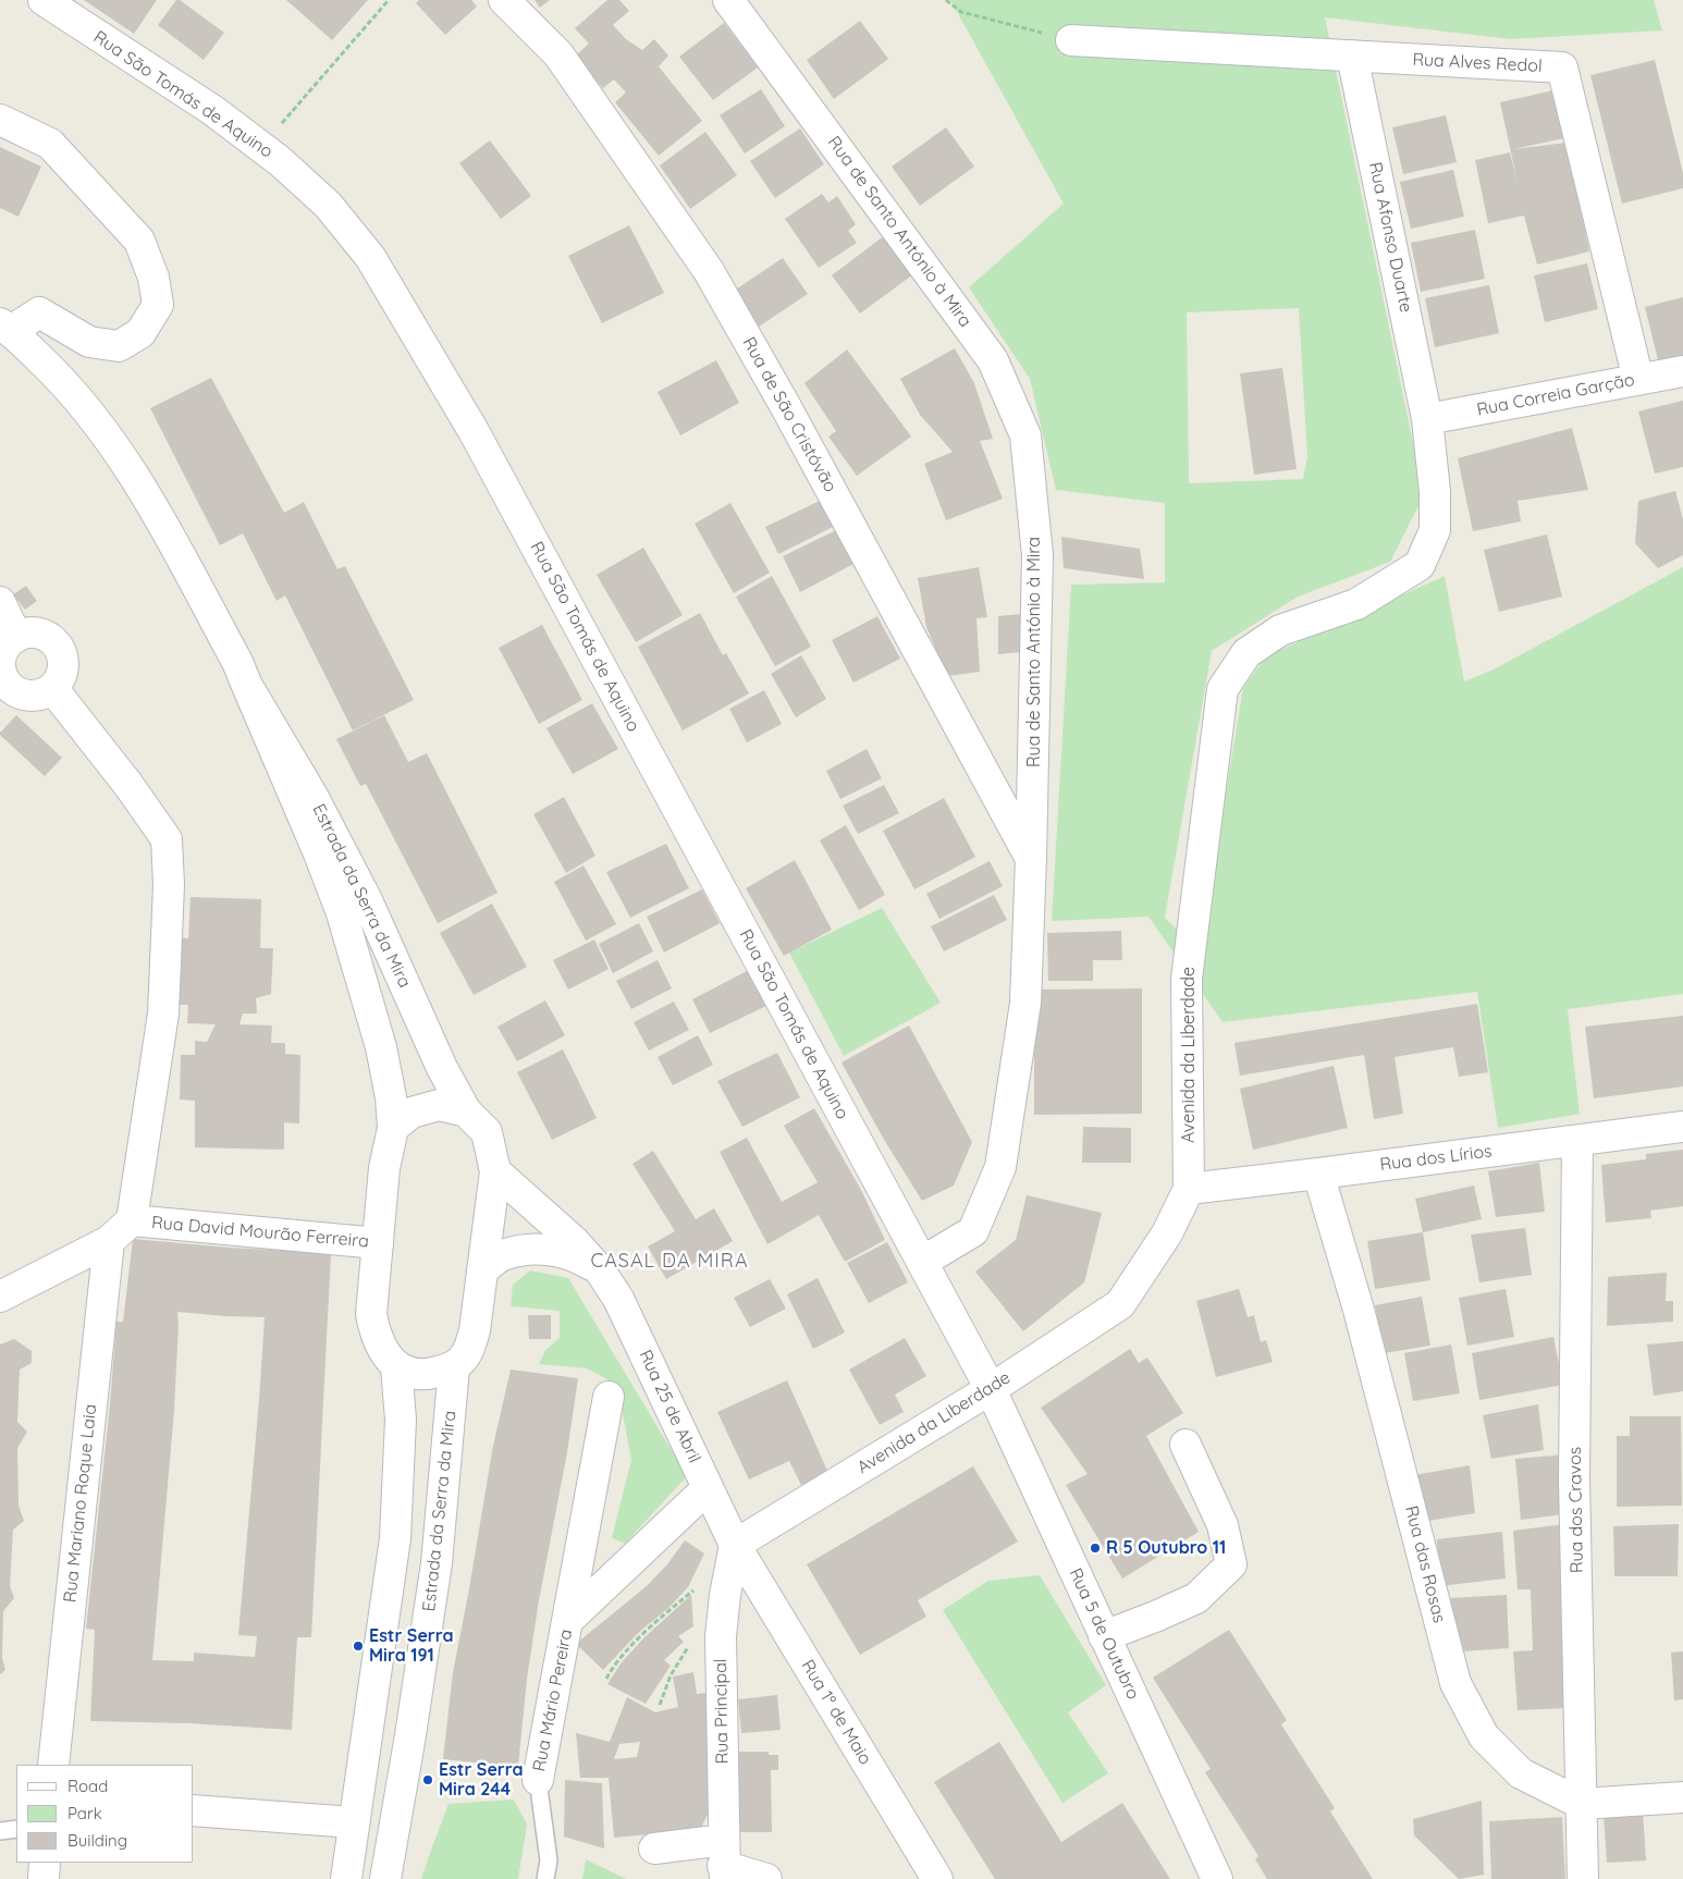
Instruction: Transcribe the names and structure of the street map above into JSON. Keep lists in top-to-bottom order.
{
  "streets": {
    "street": [
      "Rua Alves Redol",
      "Rua São Tomás de Aquino",
      "Rua de Santo António à Mira",
      "Rua Afonso Duarte",
      "Rua Correia Garção",
      "Rua de São Cristóvão",
      "Estrada da Serra da Mira",
      "Avenida da Liberdade",
      "Rua dos Lírios",
      "Rua David Mourão Ferreira",
      "Rua 25 de Abril",
      "Rua Mariano Roque Laia",
      "Rua dos Cravos",
      "Rua das Rosas",
      "Rua 5 de Outubro",
      "Rua Mário Pereira",
      "Rua Principal",
      "Rua 1º de Maio"
    ]
  },
  "crossings": [
    ["Rua Alves Redol", "Rua Afonso Duarte"],
    ["Rua Alves Redol", "Rua Correia Garção"],
    ["Rua São Tomás de Aquino", "Rua de Santo António à Mira"],
    ["Rua São Tomás de Aquino", "Avenida da Liberdade"],
    ["Rua São Tomás de Aquino", "Rua 5 de Outubro"],
    ["Rua de Santo António à Mira", "Rua de São Cristóvão"],
    ["Rua Afonso Duarte", "Rua Correia Garção"],
    ["Rua Afonso Duarte", "Avenida da Liberdade"],
    ["Rua Correia Garção", "Avenida da Liberdade"],
    ["Estrada da Serra da Mira", "Rua David Mourão Ferreira"],
    ["Estrada da Serra da Mira", "Rua 25 de Abril"],
    ["Avenida da Liberdade", "Rua dos Lírios"],
    ["Avenida da Liberdade", "Rua 25 de Abril"],
    ["Avenida da Liberdade", "Rua 5 de Outubro"],
    ["Avenida da Liberdade", "Rua Principal"],
    ["Avenida da Liberdade", "Rua 1º de Maio"],
    ["Rua dos Lírios", "Rua dos Cravos"],
    ["Rua dos Lírios", "Rua das Rosas"],
    ["Rua David Mourão Ferreira", "Rua Mariano Roque Laia"],
    ["Rua 25 de Abril", "Rua Mário Pereira"],
    ["Rua 25 de Abril", "Rua Principal"],
    ["Rua 25 de Abril", "Rua 1º de Maio"],
    ["Rua dos Cravos", "Rua das Rosas"],
    ["Rua Principal", "Rua 1º de Maio"]
  ],
  "districts": ["CASAL DA MIRA"],
  "places": ["R 5 Outubro 11", "Estr Serra Mira 191", "Estr Serra Mira 244"],
  "legend": ["Road", "Park", "Building"]
}
